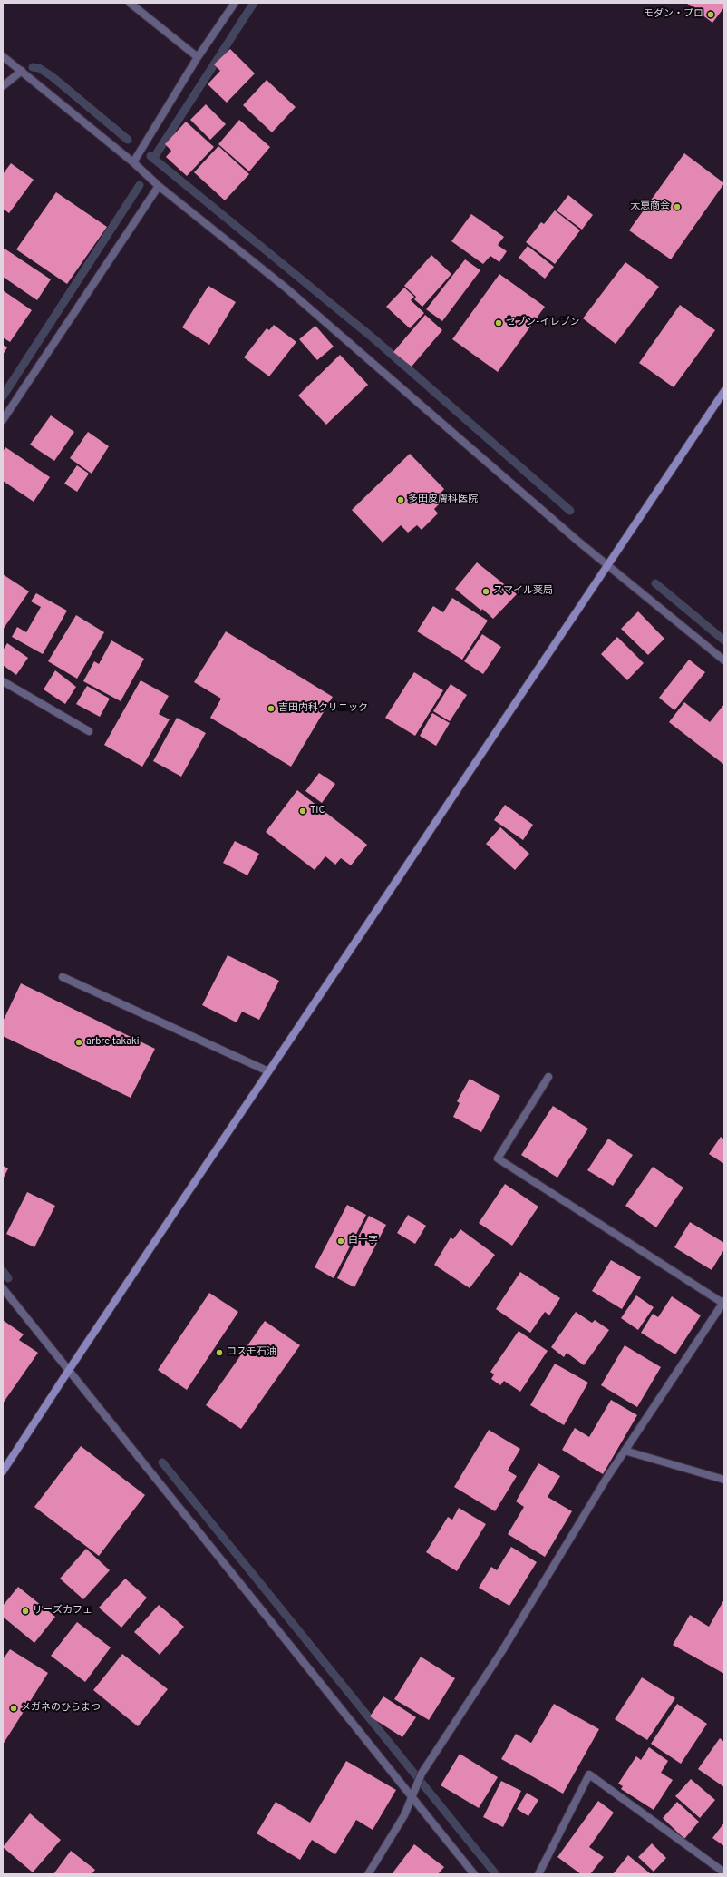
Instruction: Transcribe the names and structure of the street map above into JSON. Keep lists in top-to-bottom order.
{
  "places": [
    "モダン・プロ",
    "太恵商会",
    "セブン-イレブン",
    "多田皮膚科医院",
    "スマイル薬局",
    "吉田内科クリニック",
    "TIC",
    "arbre takaki",
    "白十字",
    "コスモ石油",
    "リーズカフェ",
    "メガネのひらまつ"
  ]
}
